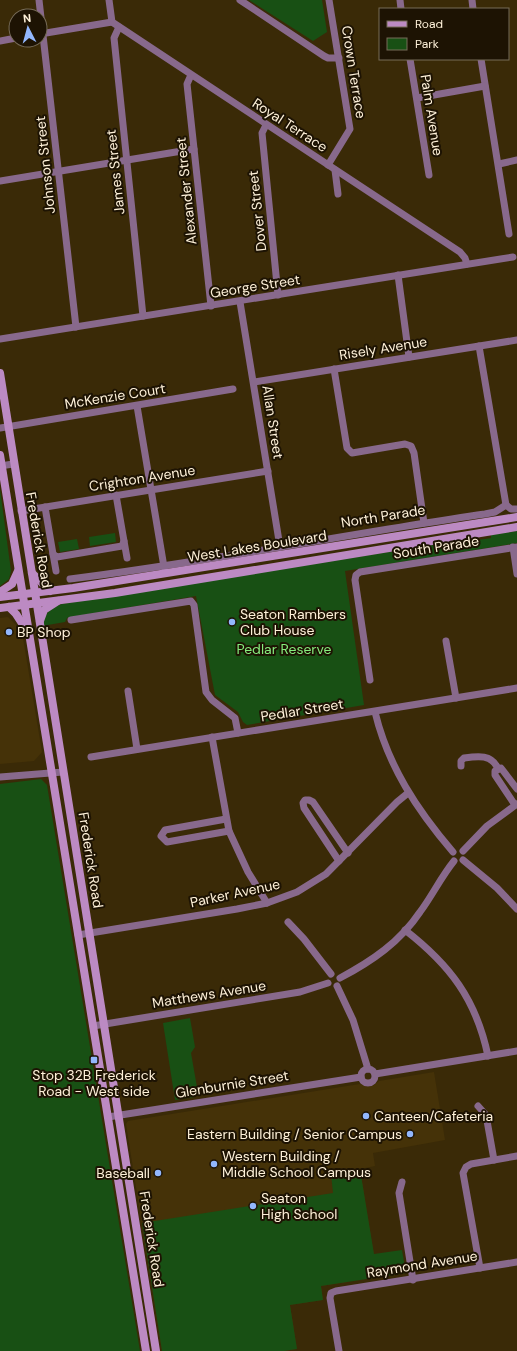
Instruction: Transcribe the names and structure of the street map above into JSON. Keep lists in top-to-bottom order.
{
  "streets": {
    "main road": ["Frederick Road", "West Lakes Boulevard"],
    "street": [
      "Crown Terrace",
      "Palm Avenue",
      "Royal Terrace",
      "Johnson Street",
      "James Street",
      "Alexander Street",
      "Dover Street",
      "George Street",
      "Risely Avenue",
      "McKenzie Court",
      "Allan Street",
      "Crighton Avenue",
      "North Parade",
      "South Parade",
      "Pedlar Street",
      "Parker Avenue",
      "Matthews Avenue",
      "Glenburnie Street",
      "Raymond Avenue"
    ]
  },
  "crossings": [
    ["Crown Terrace", "Royal Terrace"],
    ["Royal Terrace", "James Street"],
    ["Royal Terrace", "Alexander Street"],
    ["Royal Terrace", "Dover Street"],
    ["Royal Terrace", "George Street"],
    ["Johnson Street", "George Street"],
    ["James Street", "George Street"],
    ["Alexander Street", "George Street"],
    ["Dover Street", "George Street"],
    ["George Street", "Allan Street"],
    ["Risely Avenue", "Allan Street"],
    ["McKenzie Court", "Frederick Road"],
    ["Allan Street", "Crighton Avenue"],
    ["Allan Street", "North Parade"],
    ["Crighton Avenue", "Frederick Road"],
    ["Frederick Road", "West Lakes Boulevard"],
    ["Frederick Road", "Parker Avenue"],
    ["Frederick Road", "Matthews Avenue"],
    ["Frederick Road", "Glenburnie Street"]
  ],
  "parks": ["Pedlar Reserve"],
  "places": {
    "other": [
      "Seaton Rambers Club House",
      "BP Shop",
      "Canteen/Cafeteria",
      "Eastern Building / Senior Campus",
      "Western Building / Middle School Campus",
      "Baseball",
      "Seaton High School"
    ],
    "transit": ["Stop 32B Frederick Road - West side"]
  },
  "legend": ["Road", "Park"],
  "north": "top"
}
